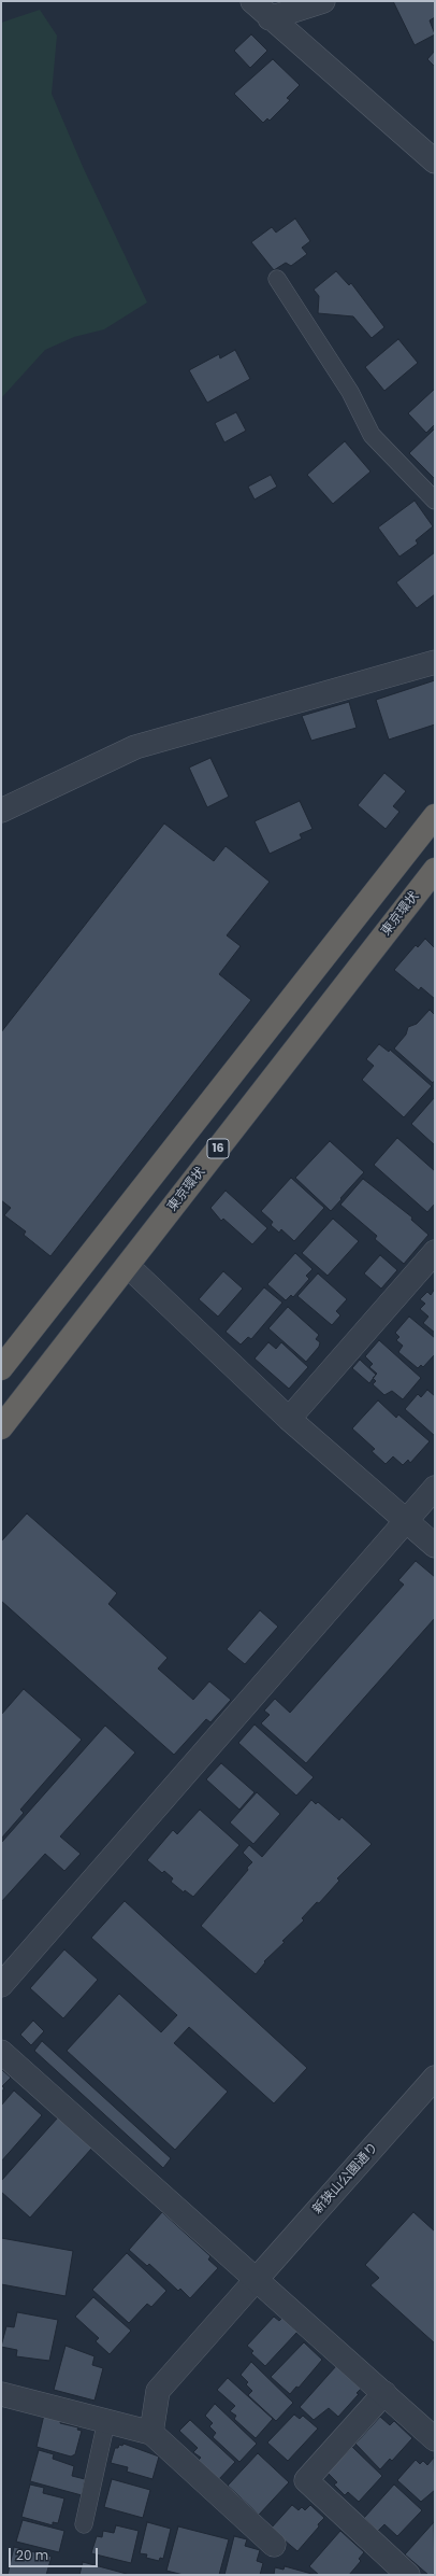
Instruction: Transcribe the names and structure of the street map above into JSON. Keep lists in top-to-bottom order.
{
  "streets": {
    "highway": ["東京環状", "16"],
    "street": ["新狭山公園通り"]
  },
  "scale_bar": "20 m"
}
